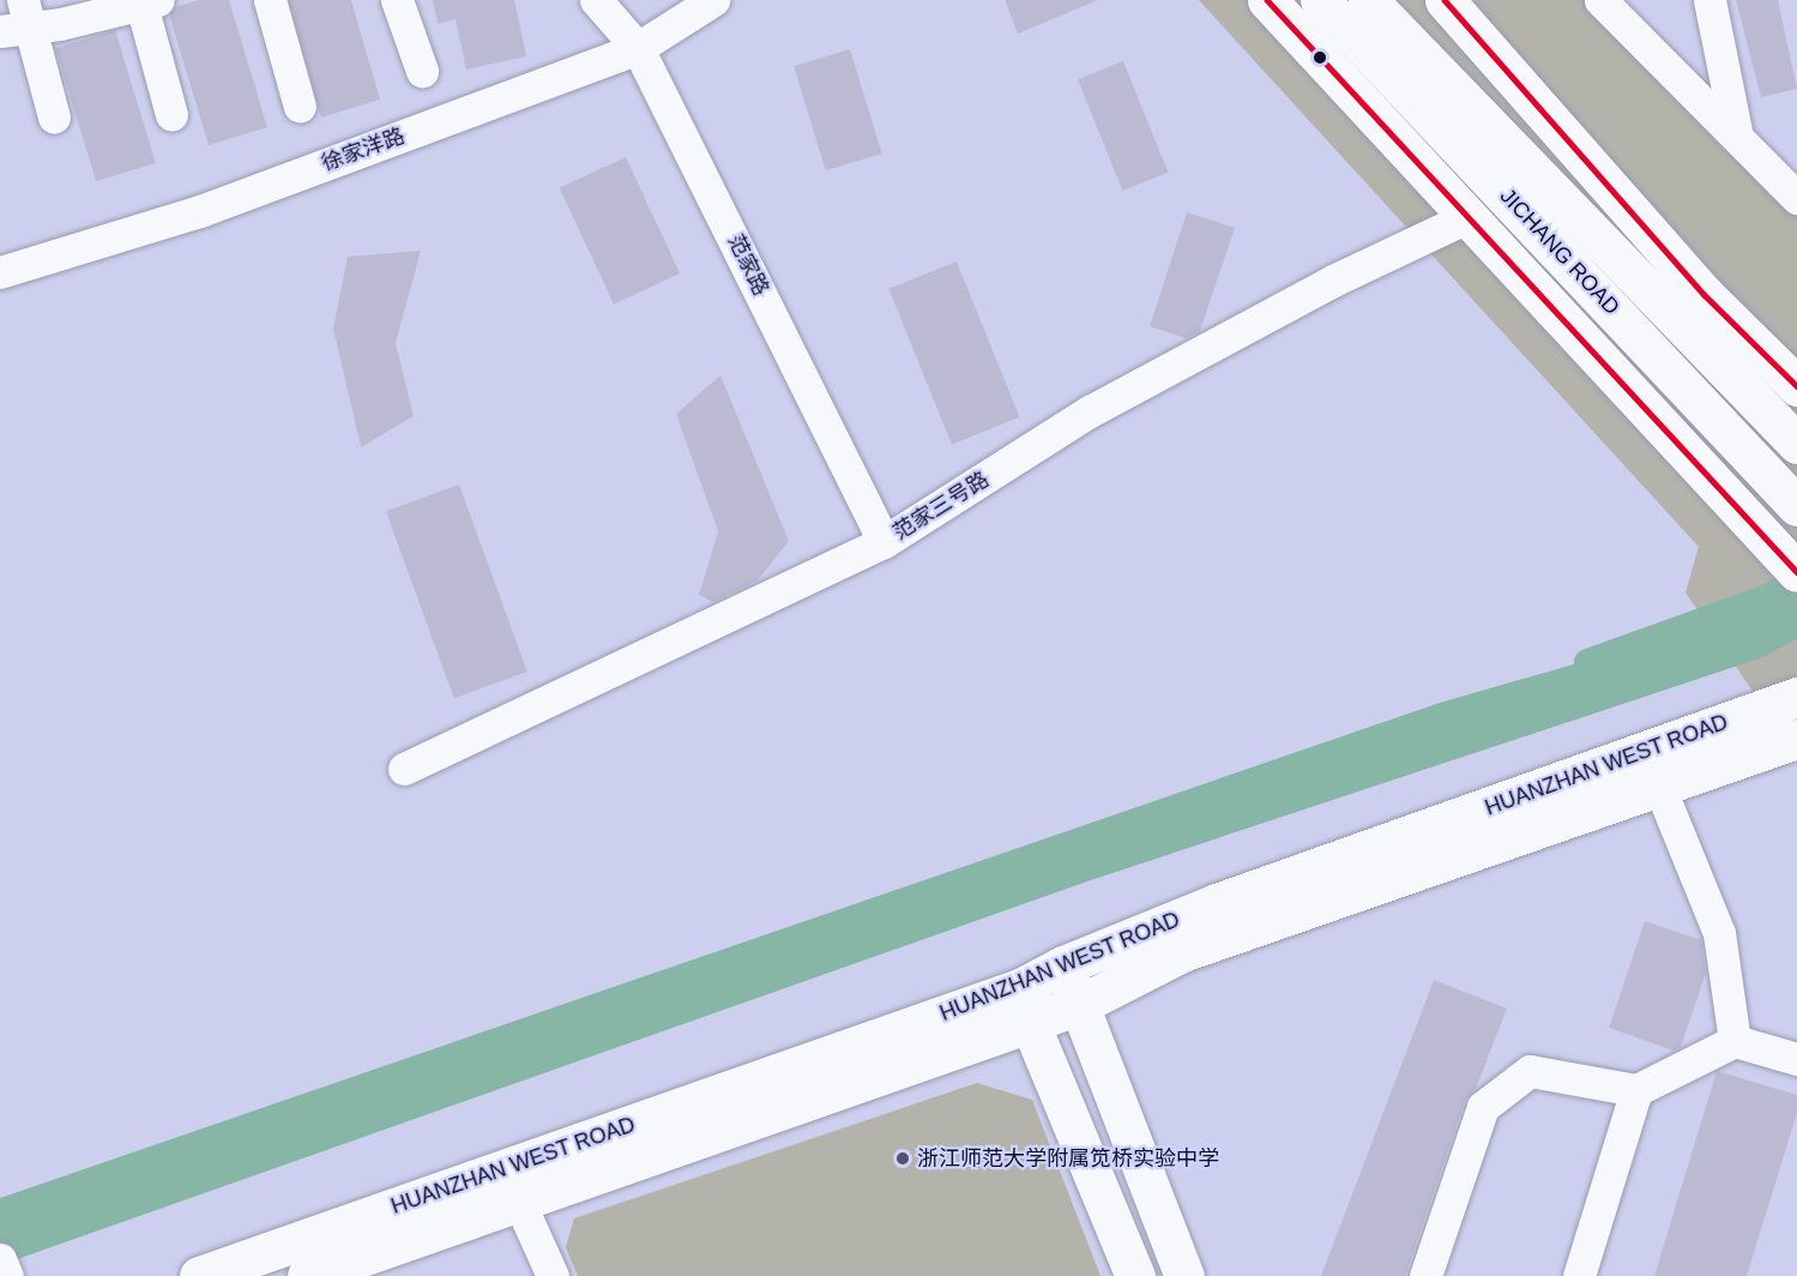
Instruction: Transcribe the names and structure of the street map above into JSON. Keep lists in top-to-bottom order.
{
  "streets": {
    "main road": ["JICHANG ROAD", "HUANZHAN WEST ROAD"],
    "street": ["徐家洋路", "范家路", "范家三号路"]
  },
  "crossings": [
    ["徐家洋路", "范家路"],
    ["范家路", "范家三号路"]
  ],
  "places": ["浙江师范大学附属笕桥实验中学"]
}
